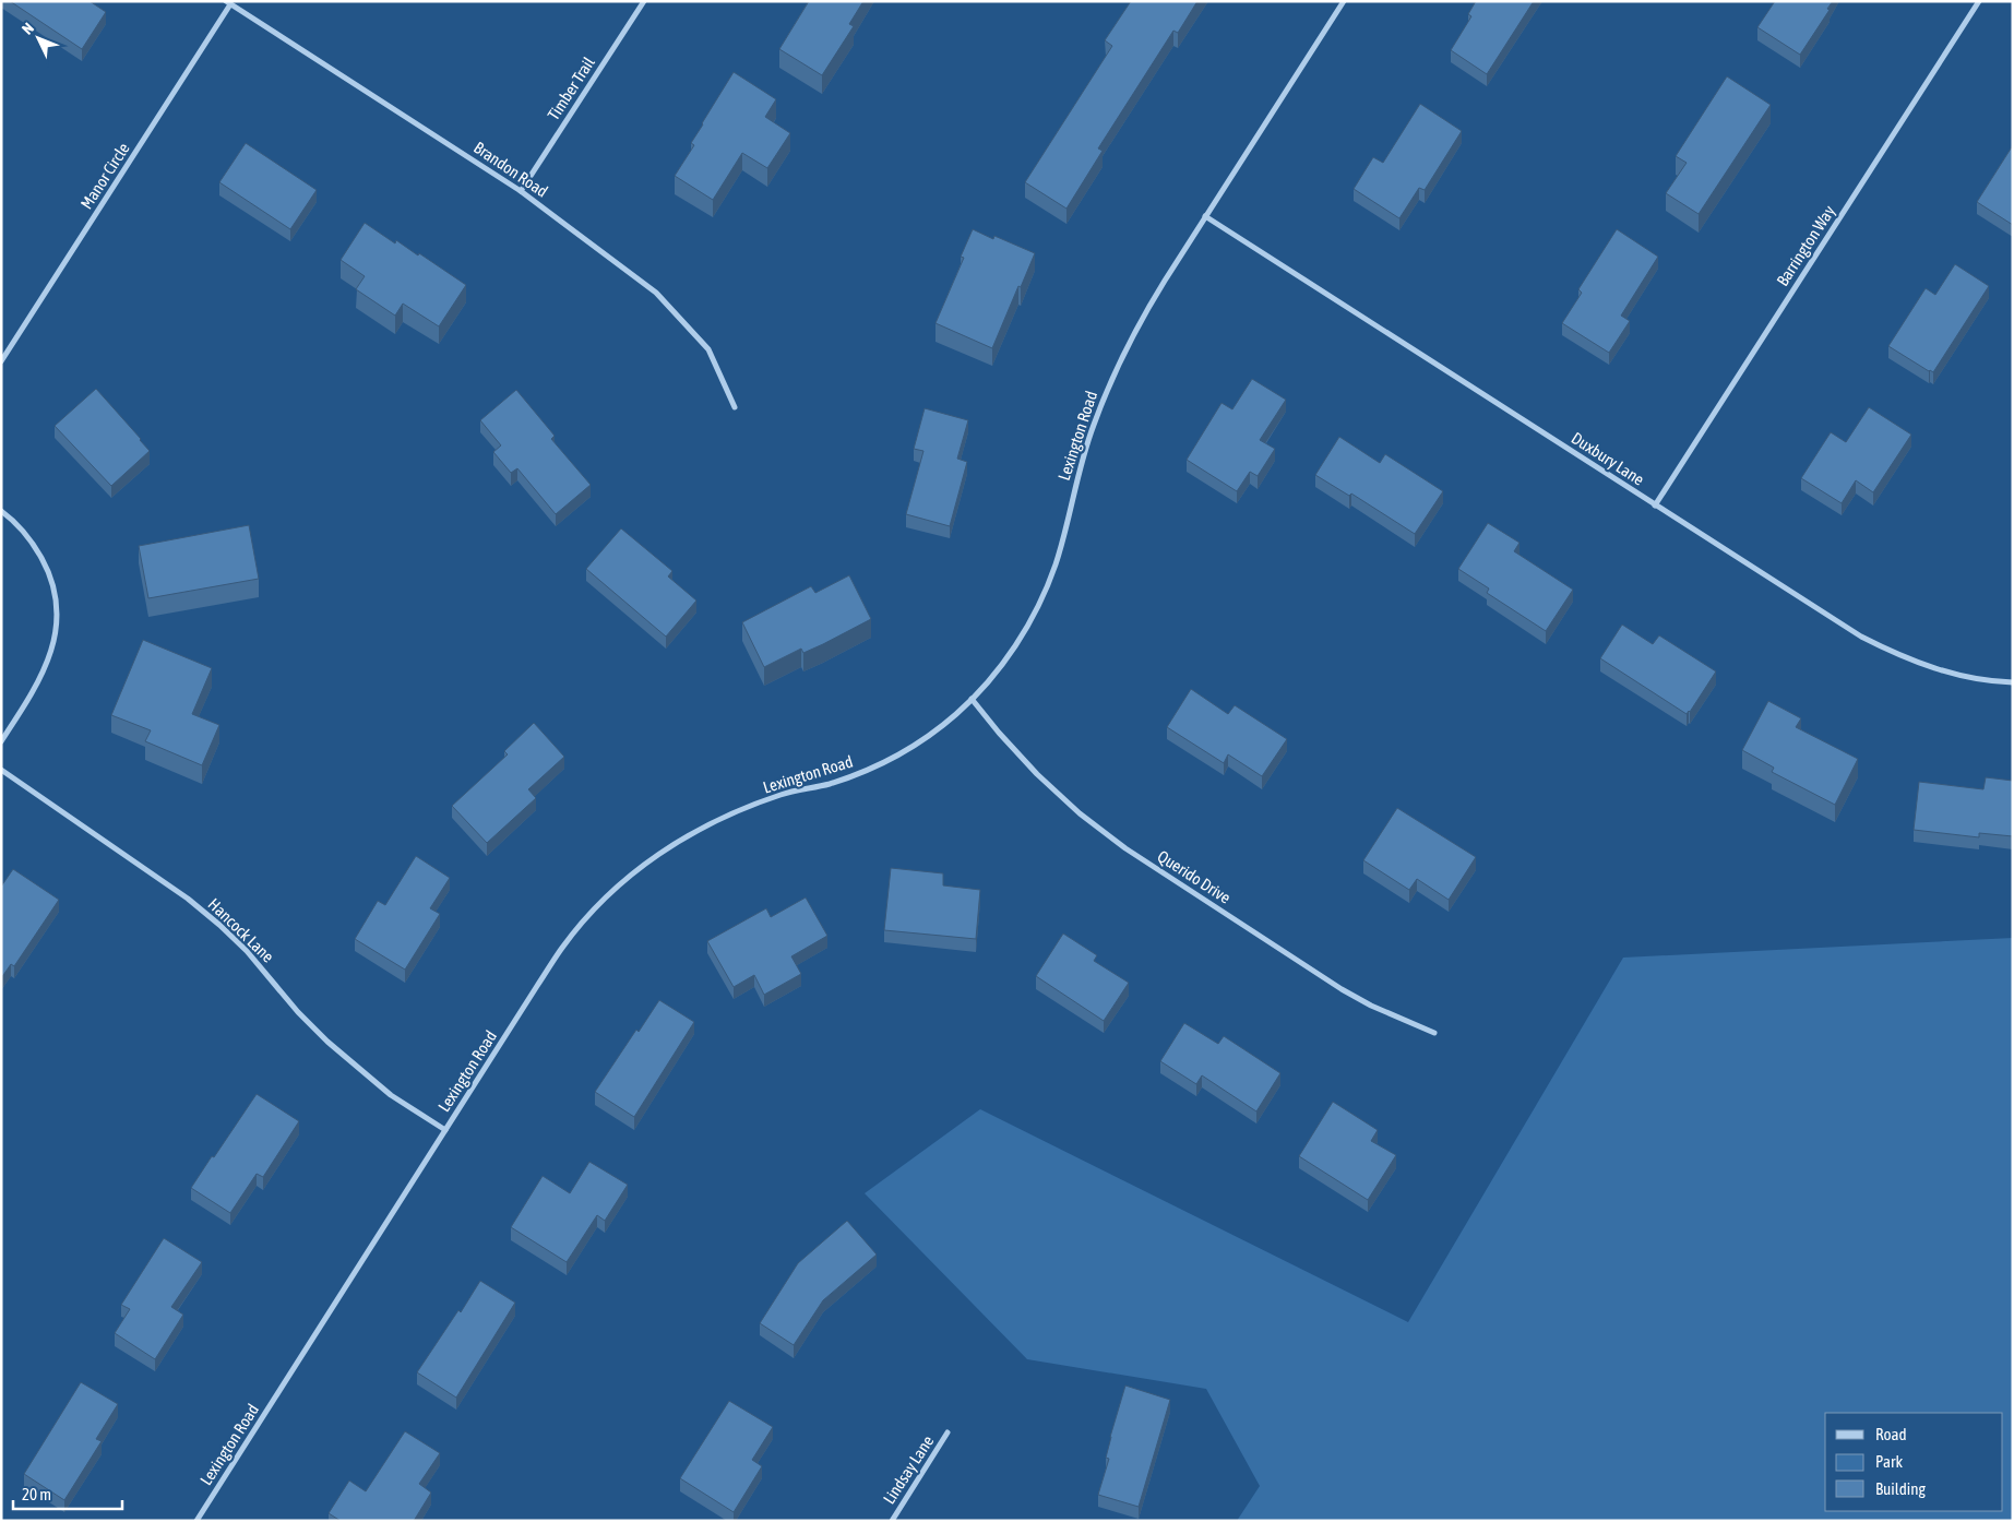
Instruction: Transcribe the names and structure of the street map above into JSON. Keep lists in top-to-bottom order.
{
  "streets": {
    "street": [
      "Timber Trail",
      "Brandon Road",
      "Manor Circle",
      "Barrington Way",
      "Lexington Road",
      "Duxbury Lane",
      "Querido Drive",
      "Hancock Lane",
      "Lindsay Lane"
    ]
  },
  "crossings": [
    ["Timber Trail", "Brandon Road"],
    ["Brandon Road", "Manor Circle"],
    ["Barrington Way", "Duxbury Lane"],
    ["Lexington Road", "Duxbury Lane"],
    ["Lexington Road", "Querido Drive"],
    ["Lexington Road", "Hancock Lane"]
  ],
  "legend": ["Road", "Park", "Building"],
  "scale_bar": "20 m",
  "north": "top left"
}
